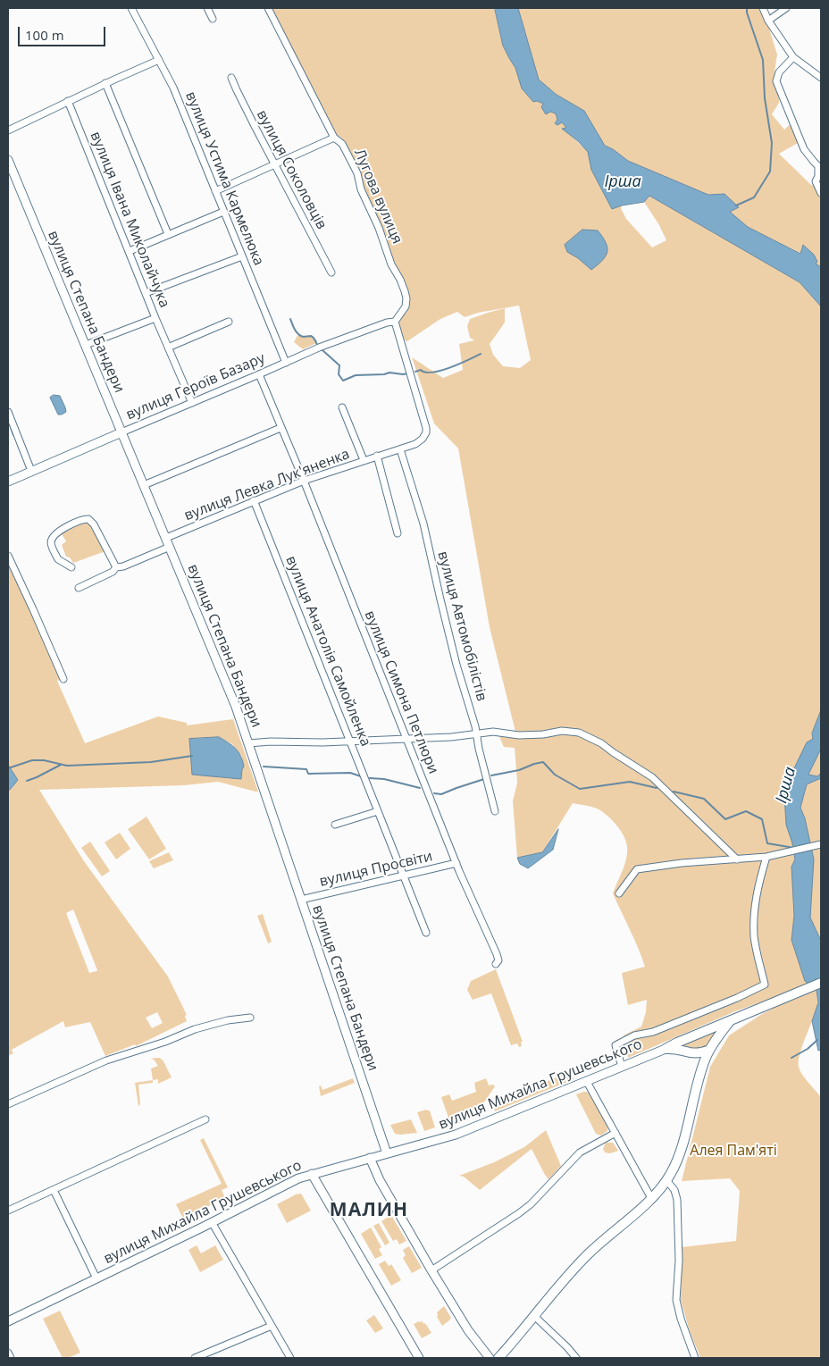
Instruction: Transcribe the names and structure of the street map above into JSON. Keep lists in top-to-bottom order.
{
  "streets": {
    "street": [
      "вулиця Соколовців",
      "вулиця Устима Кармелюка",
      "Лугова вулиця",
      "вулиця Івана Миколайчука",
      "вулиця Степана Бандери",
      "вулиця Героїв Базару",
      "вулиця Левка Лук'яненка",
      "вулиця Автомобілістів",
      "вулиця Анатолія Самойленка",
      "вулиця Симона Петлюри",
      "вулиця Просвіти",
      "вулиця Михайла Грушевського"
    ]
  },
  "crossings": [
    ["вулиця Устима Кармелюка", "вулиця Героїв Базару"],
    ["Лугова вулиця", "вулиця Героїв Базару"],
    ["Лугова вулиця", "вулиця Левка Лук'яненка"],
    ["вулиця Івана Миколайчука", "вулиця Героїв Базару"],
    ["вулиця Степана Бандери", "вулиця Героїв Базару"],
    ["вулиця Степана Бандери", "вулиця Левка Лук'яненка"],
    ["вулиця Степана Бандери", "вулиця Просвіти"],
    ["вулиця Степана Бандери", "вулиця Михайла Грушевського"],
    ["вулиця Героїв Базару", "вулиця Левка Лук'яненка"],
    ["вулиця Героїв Базару", "вулиця Симона Петлюри"],
    ["вулиця Левка Лук'яненка", "вулиця Автомобілістів"],
    ["вулиця Левка Лук'яненка", "вулиця Анатолія Самойленка"],
    ["вулиця Левка Лук'яненка", "вулиця Симона Петлюри"],
    ["вулиця Анатолія Самойленка", "вулиця Просвіти"],
    ["вулиця Симона Петлюри", "вулиця Просвіти"]
  ],
  "districts": ["МАЛИН"],
  "water": ["Ірша"],
  "parks": ["Алея Пам'яті"],
  "scale_bar": "100 m"
}
